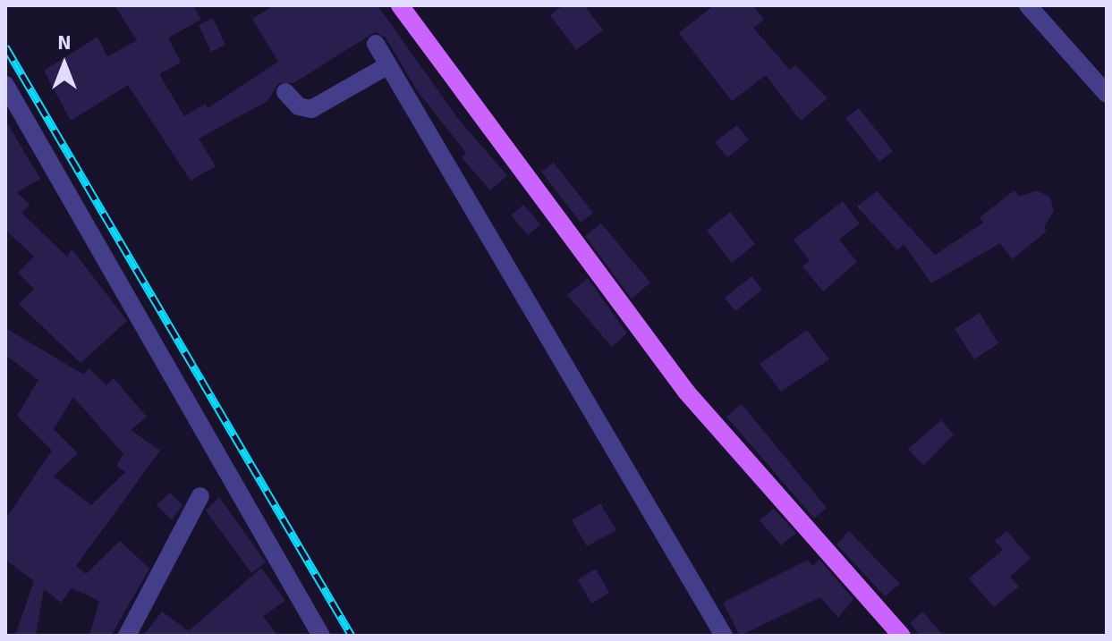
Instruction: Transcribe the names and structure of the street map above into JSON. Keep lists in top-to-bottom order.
{
  "north": "top"
}
